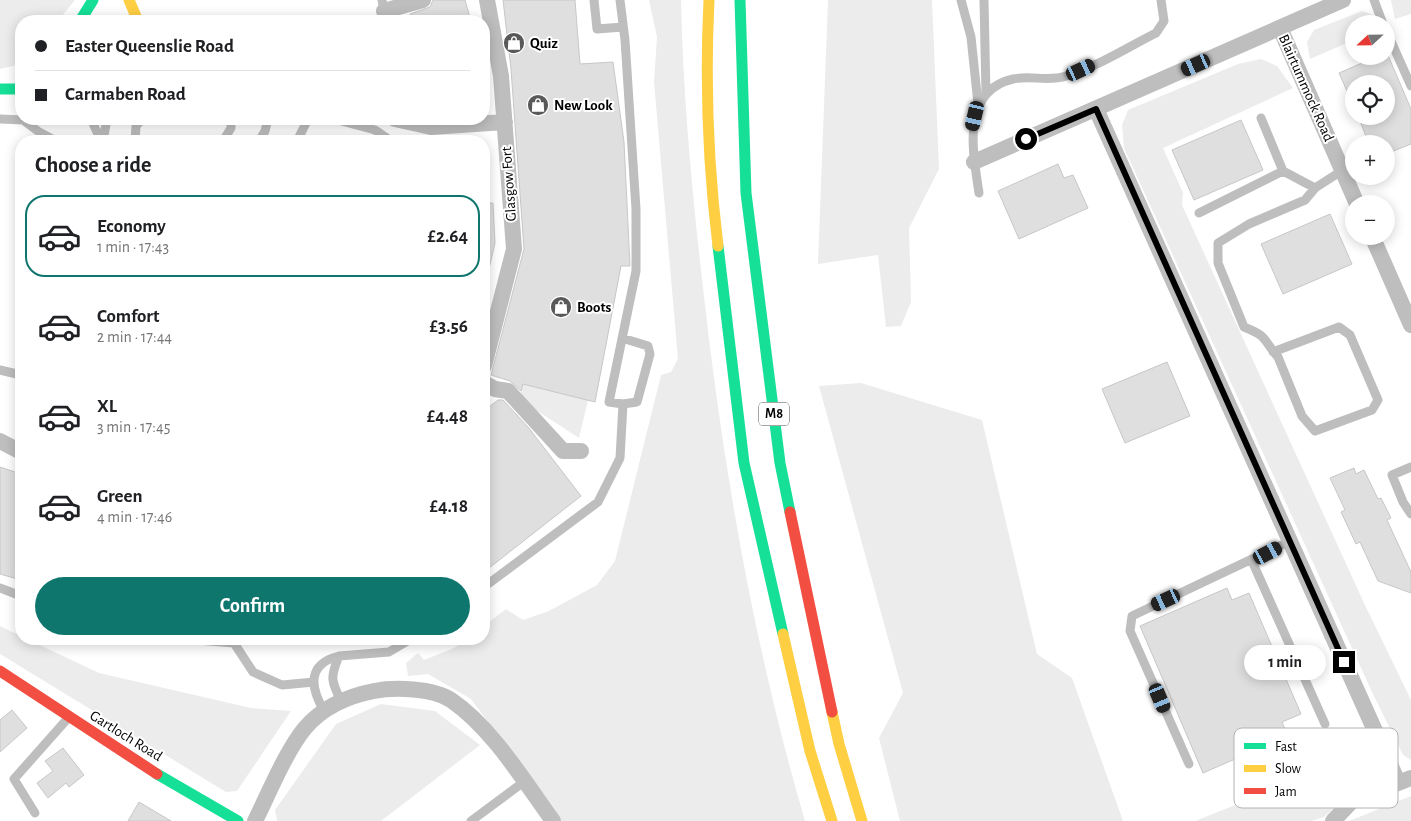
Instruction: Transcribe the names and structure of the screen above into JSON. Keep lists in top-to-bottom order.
{
  "streets": {
    "main road": ["M8", "Gartloch Road"],
    "street": ["Blairtummock Road", "Glasgow Fort"]
  },
  "places": {
    "shop": ["Quiz", "New Look", "Boots"]
  },
  "legend": ["Fast", "Slow", "Jam"],
  "north": "left",
  "page": {
    "map_buttons": ["+", "−"],
    "banner": ["Easter Queenslie Road", "Carmaben Road"],
    "heading": "Choose a ride",
    "list": [
      {
        "name": "Economy",
        "note": "1 min · 17:43",
        "value": "£2.64"
      },
      {
        "name": "Comfort",
        "note": "2 min · 17:44",
        "value": "£3.56"
      },
      {
        "name": "XL",
        "note": "3 min · 17:45",
        "value": "£4.48"
      },
      {
        "name": "Green",
        "note": "4 min · 17:46",
        "value": "£4.18"
      }
    ],
    "buttons": "Confirm",
    "bubble": "1 min"
  }
}
